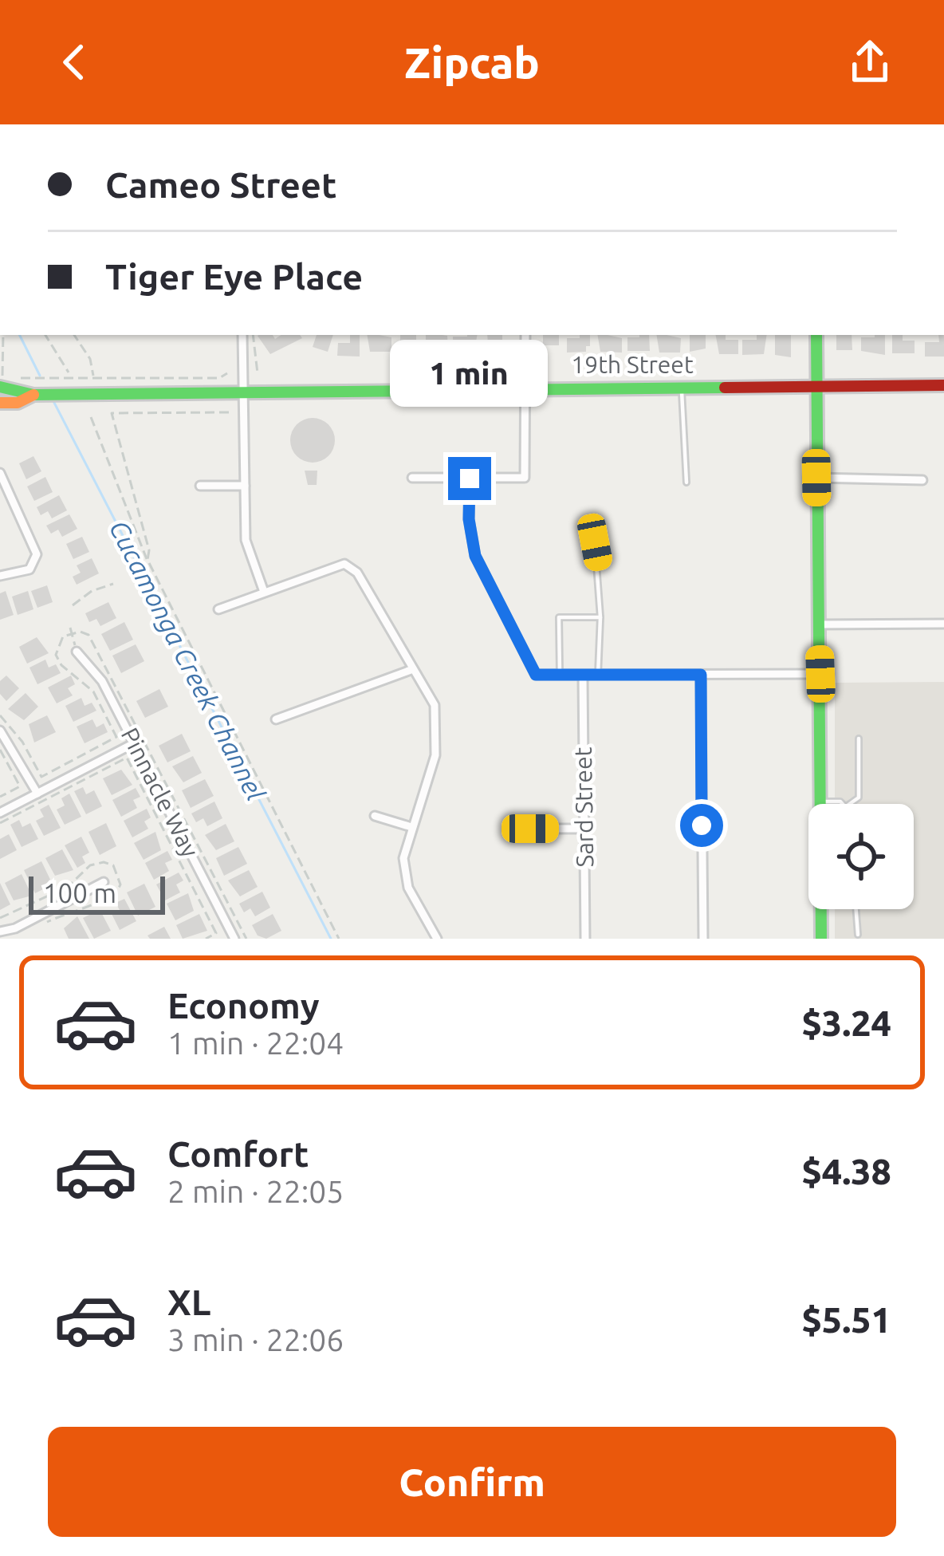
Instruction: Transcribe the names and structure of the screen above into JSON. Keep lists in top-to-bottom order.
{
  "streets": {
    "main road": ["19th Street"],
    "street": ["Pinnacle Way", "Sard Street"]
  },
  "water": ["Cucamonga Creek Channel"],
  "scale_bar": "100 m",
  "page": {
    "header": "Zipcab",
    "banner": ["Cameo Street", "Tiger Eye Place"],
    "bubble": "1 min",
    "scale": "100 m",
    "list": [
      {
        "name": "Economy",
        "note": "1 min · 22:04",
        "value": "$3.24"
      },
      {
        "name": "Comfort",
        "note": "2 min · 22:05",
        "value": "$4.38"
      },
      {
        "name": "XL",
        "note": "3 min · 22:06",
        "value": "$5.51"
      }
    ],
    "buttons": "Confirm"
  }
}
